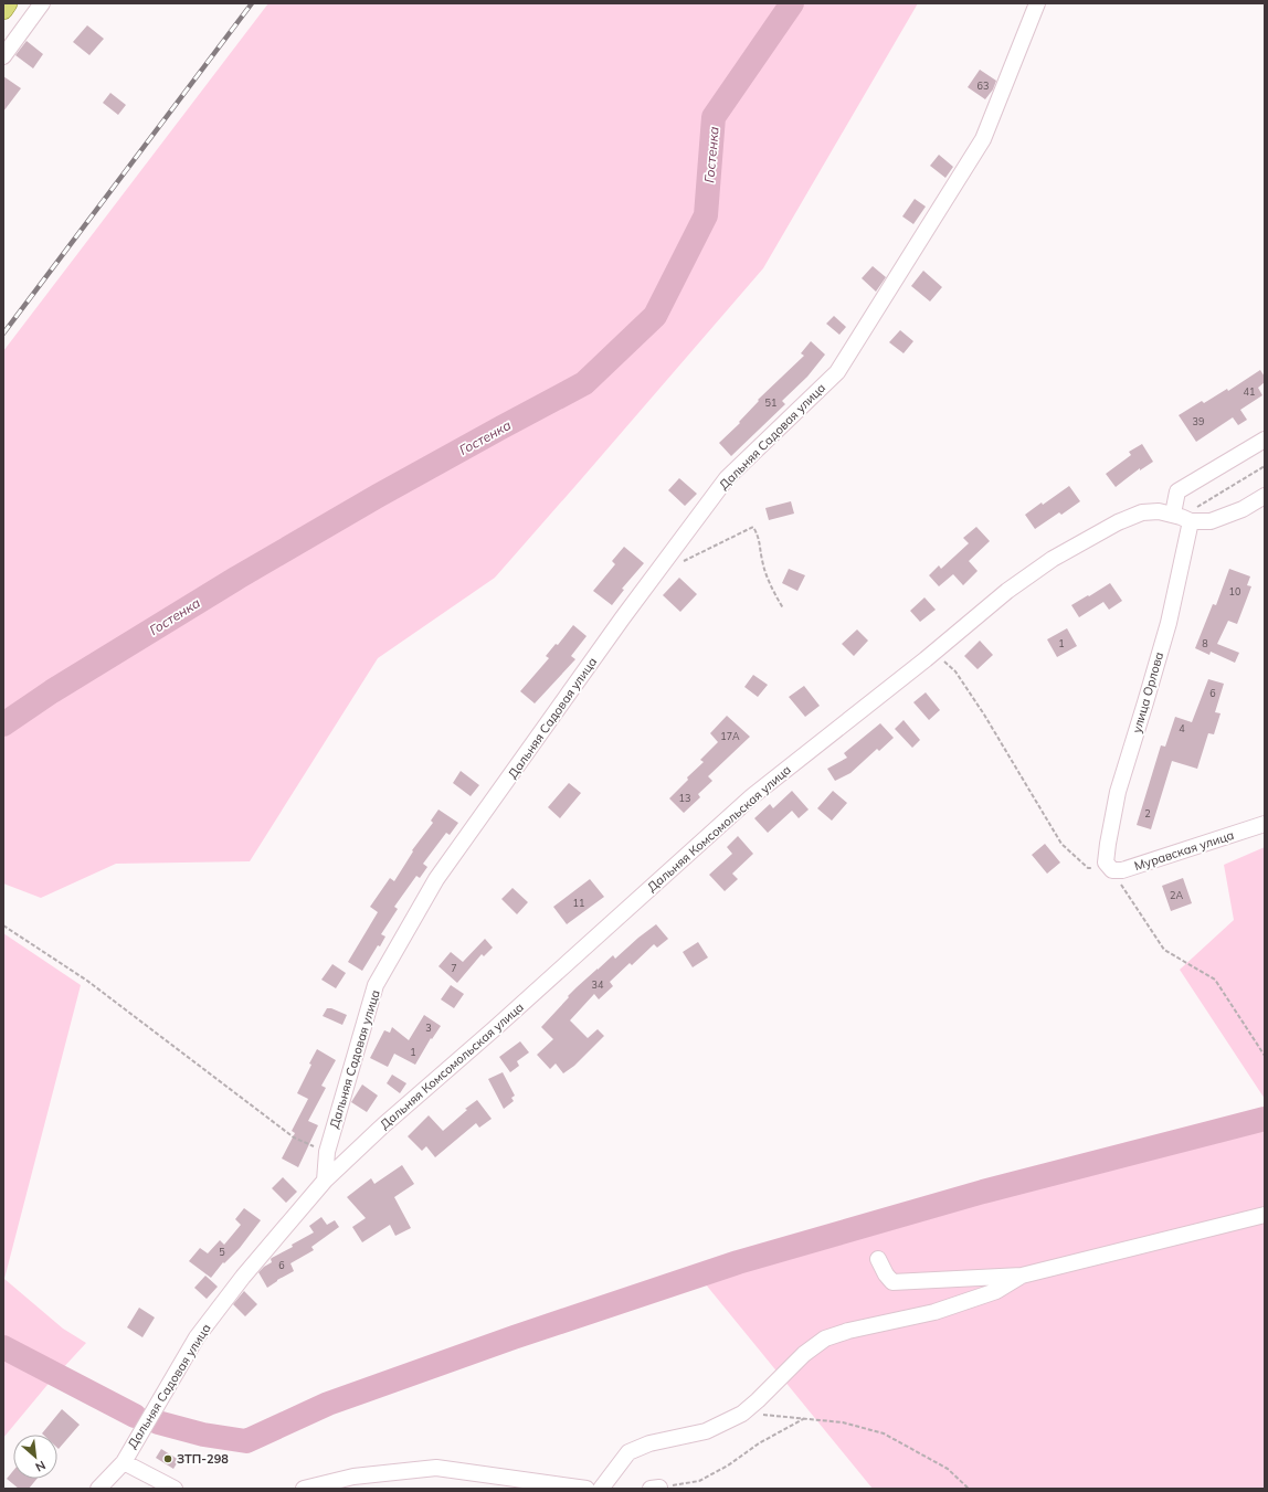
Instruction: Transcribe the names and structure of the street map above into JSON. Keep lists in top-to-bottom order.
{
  "streets": {
    "street": [
      "Дальняя Садовая улица",
      "улица Орлова",
      "Дальняя Комсомольская улица",
      "Муравская улица"
    ]
  },
  "crossings": [
    ["Дальняя Садовая улица", "Дальняя Комсомольская улица"],
    ["улица Орлова", "Дальняя Комсомольская улица"],
    ["улица Орлова", "Муравская улица"]
  ],
  "water": ["Гостенка"],
  "places": ["ЗТП-298"],
  "house_numbers": [
    "63",
    "41",
    "51",
    "39",
    "10",
    "1",
    "8",
    "6",
    "4",
    "17А",
    "13",
    "2",
    "2А",
    "11",
    "7",
    "34",
    "3",
    "1",
    "5",
    "6"
  ],
  "north": "bottom right"
}
